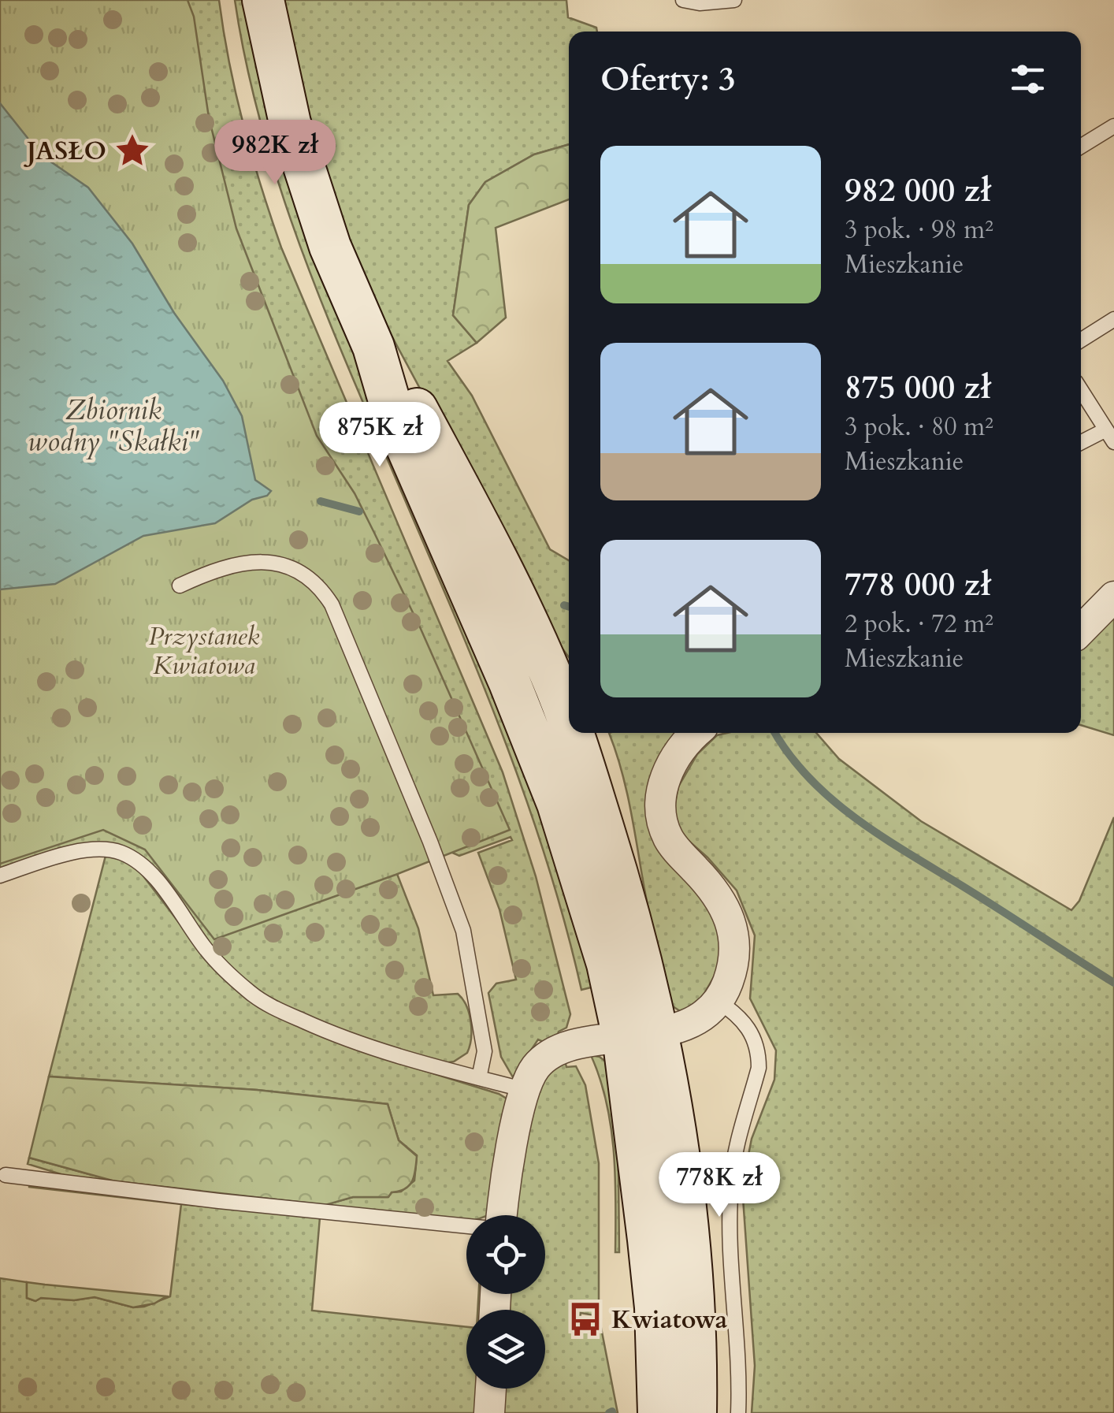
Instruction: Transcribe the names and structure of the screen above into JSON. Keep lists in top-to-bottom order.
{
  "water": ["Zbiornik wodny \"Skałki\""],
  "parks": ["Przystanek Kwiatowa"],
  "places": {
    "place": ["JASŁO"],
    "bus stop": ["Kwiatowa"]
  },
  "page": {
    "heading": "Oferty: 3",
    "price": ["982K zł", "875K zł", "778K zł"],
    "list": [
      {
        "name": "982 000 zł",
        "note": "3 pok. · 98 m² · Mieszkanie"
      },
      {
        "name": "875 000 zł",
        "note": "3 pok. · 80 m² · Mieszkanie"
      },
      {
        "name": "778 000 zł",
        "note": "2 pok. · 72 m² · Mieszkanie"
      }
    ]
  }
}
